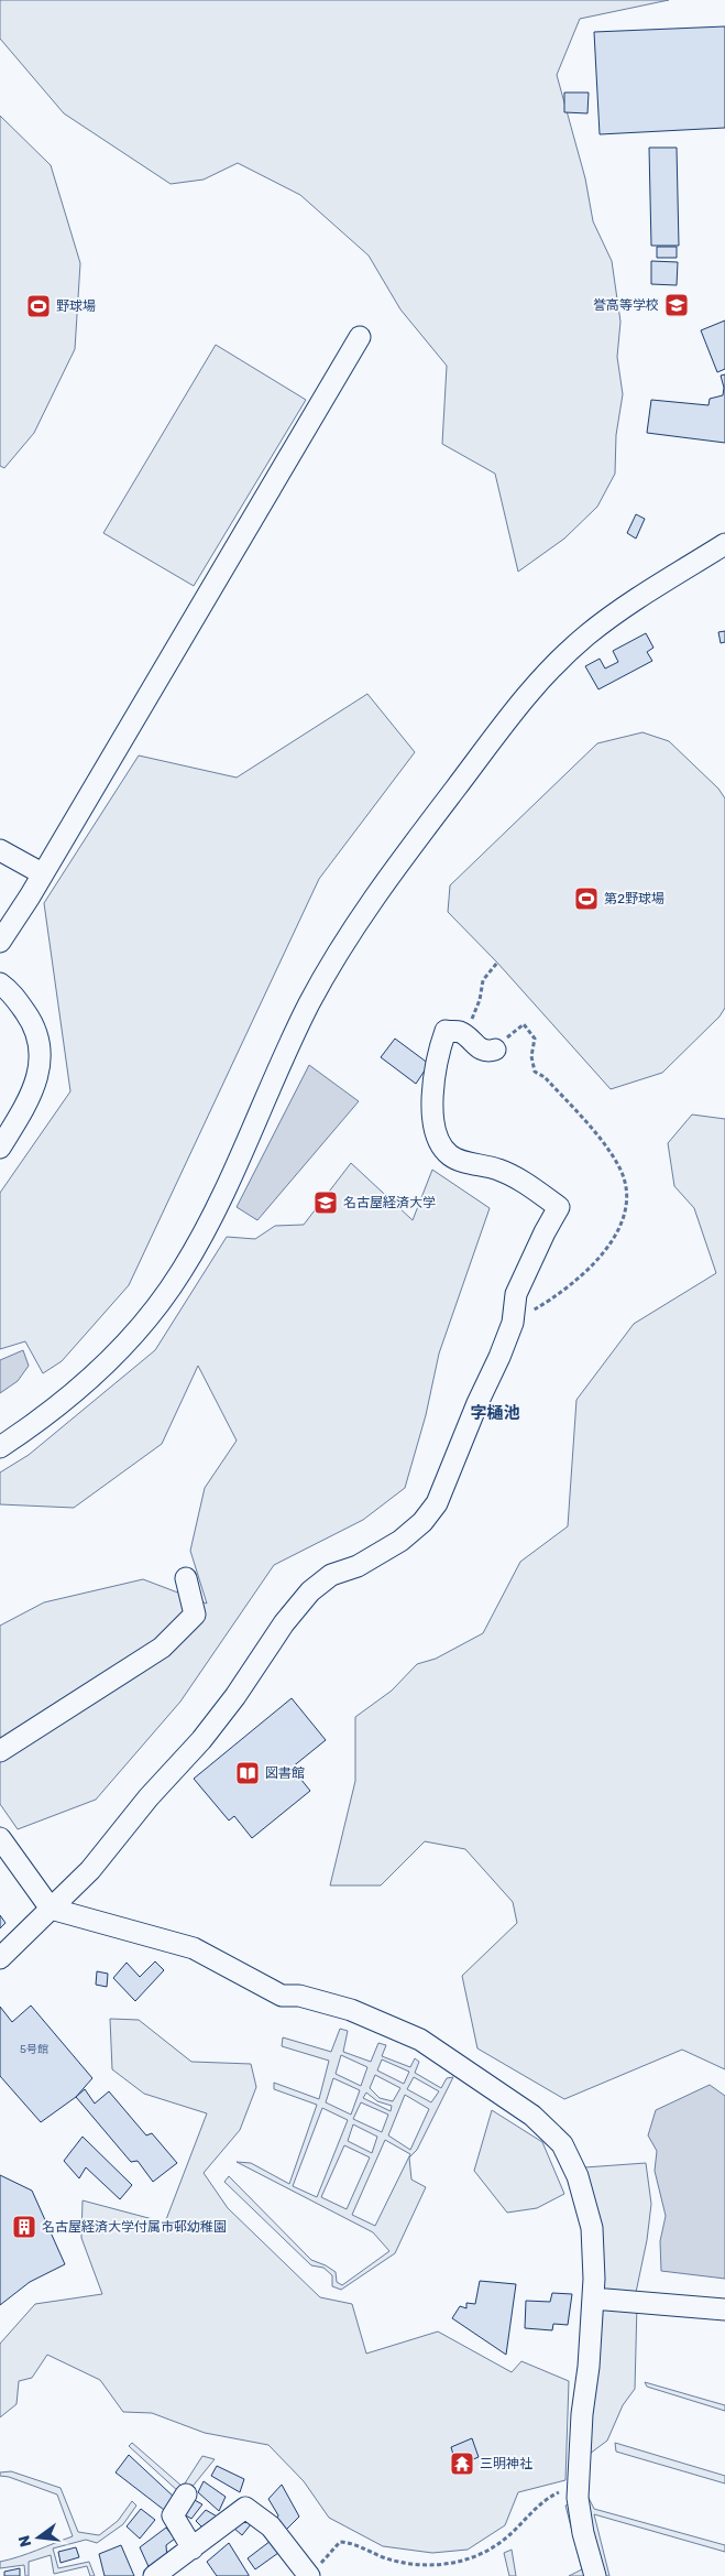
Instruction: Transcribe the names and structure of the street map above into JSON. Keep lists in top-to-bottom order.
{
  "districts": ["字樋池"],
  "places": {
    "school or university": ["誉高等学校", "名古屋経済大学"],
    "sports": ["野球場", "第2野球場"],
    "library": ["図書館"],
    "building": ["名古屋経済大学付属市邨幼稚園"],
    "temple": ["三明神社"]
  },
  "house_numbers": ["5号館"],
  "north": "left"
}
